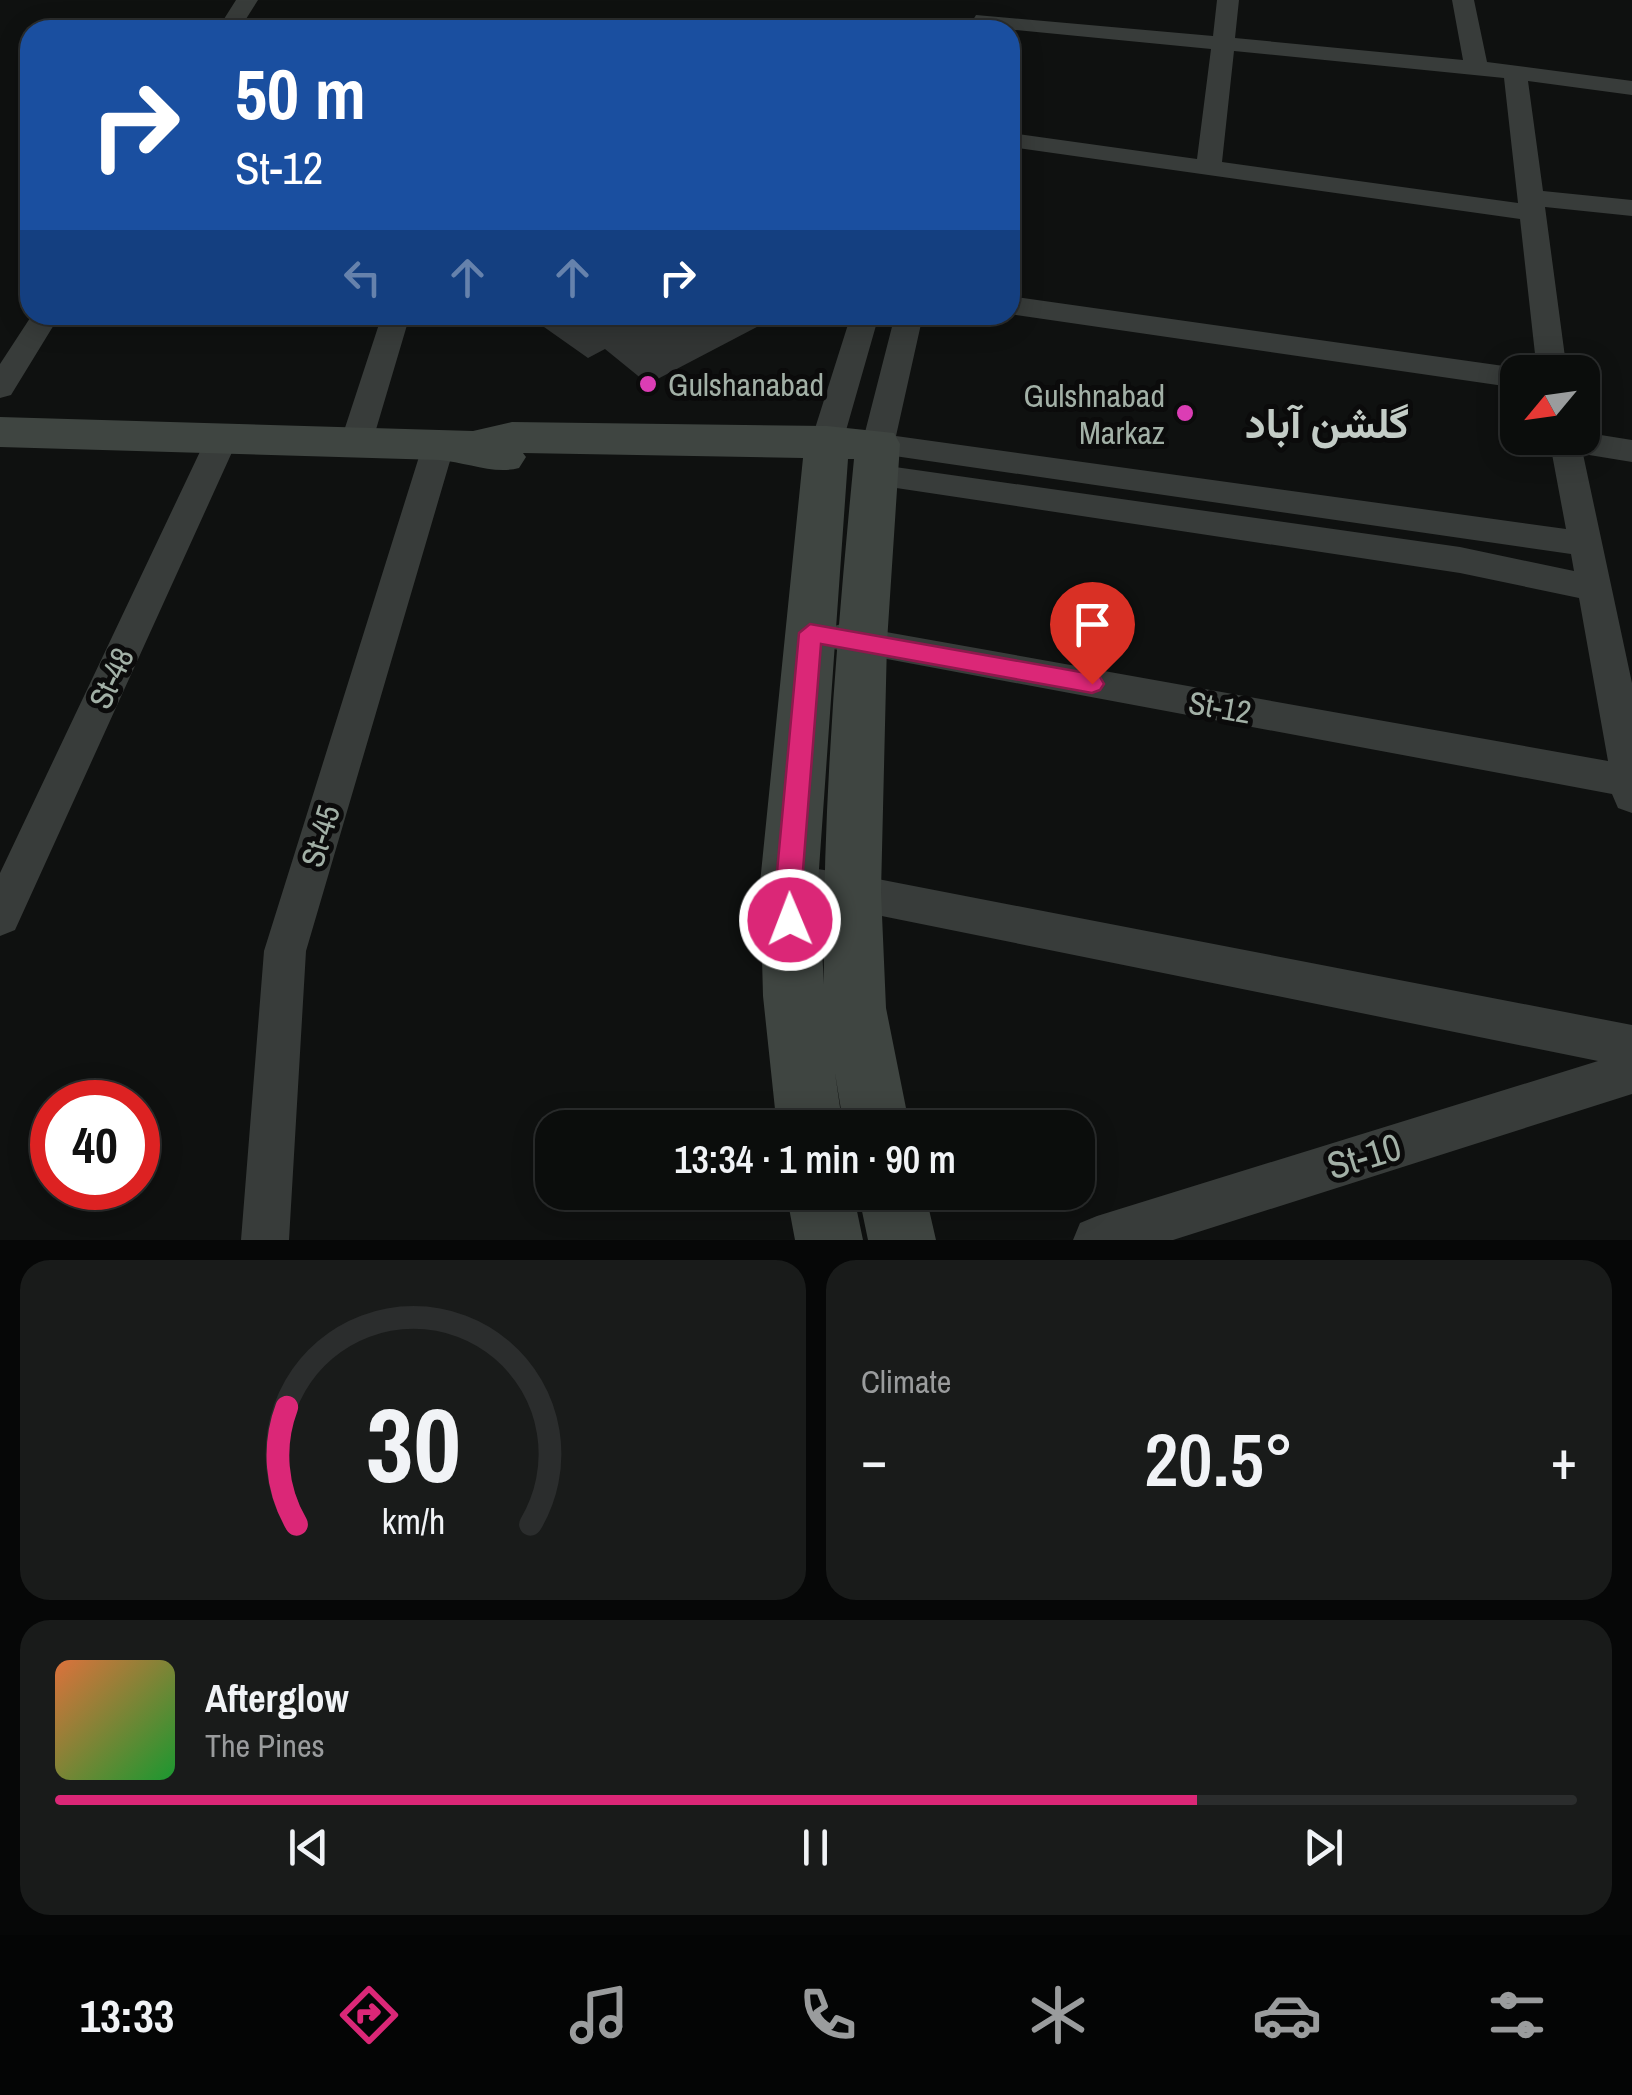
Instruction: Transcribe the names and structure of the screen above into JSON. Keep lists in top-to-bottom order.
{
  "streets": {
    "street": [
      "St-48",
      "St-12",
      "St-45",
      "St-10"
    ]
  },
  "districts": ["گلشن آباد"],
  "places": ["Gulshanabad", "Gulshnabad Markaz"],
  "north": "bottom left",
  "page": {
    "turn": ["50 m", "St-12"],
    "limit": "40",
    "trip": "13:34 · 1 min · 90 m",
    "tile": "Climate",
    "heat": ["−", "20.5°", "+"],
    "song": ["Afterglow", "The Pines"],
    "tabs": "13:33",
    "gauge": ["30", "km/h"]
  }
}
